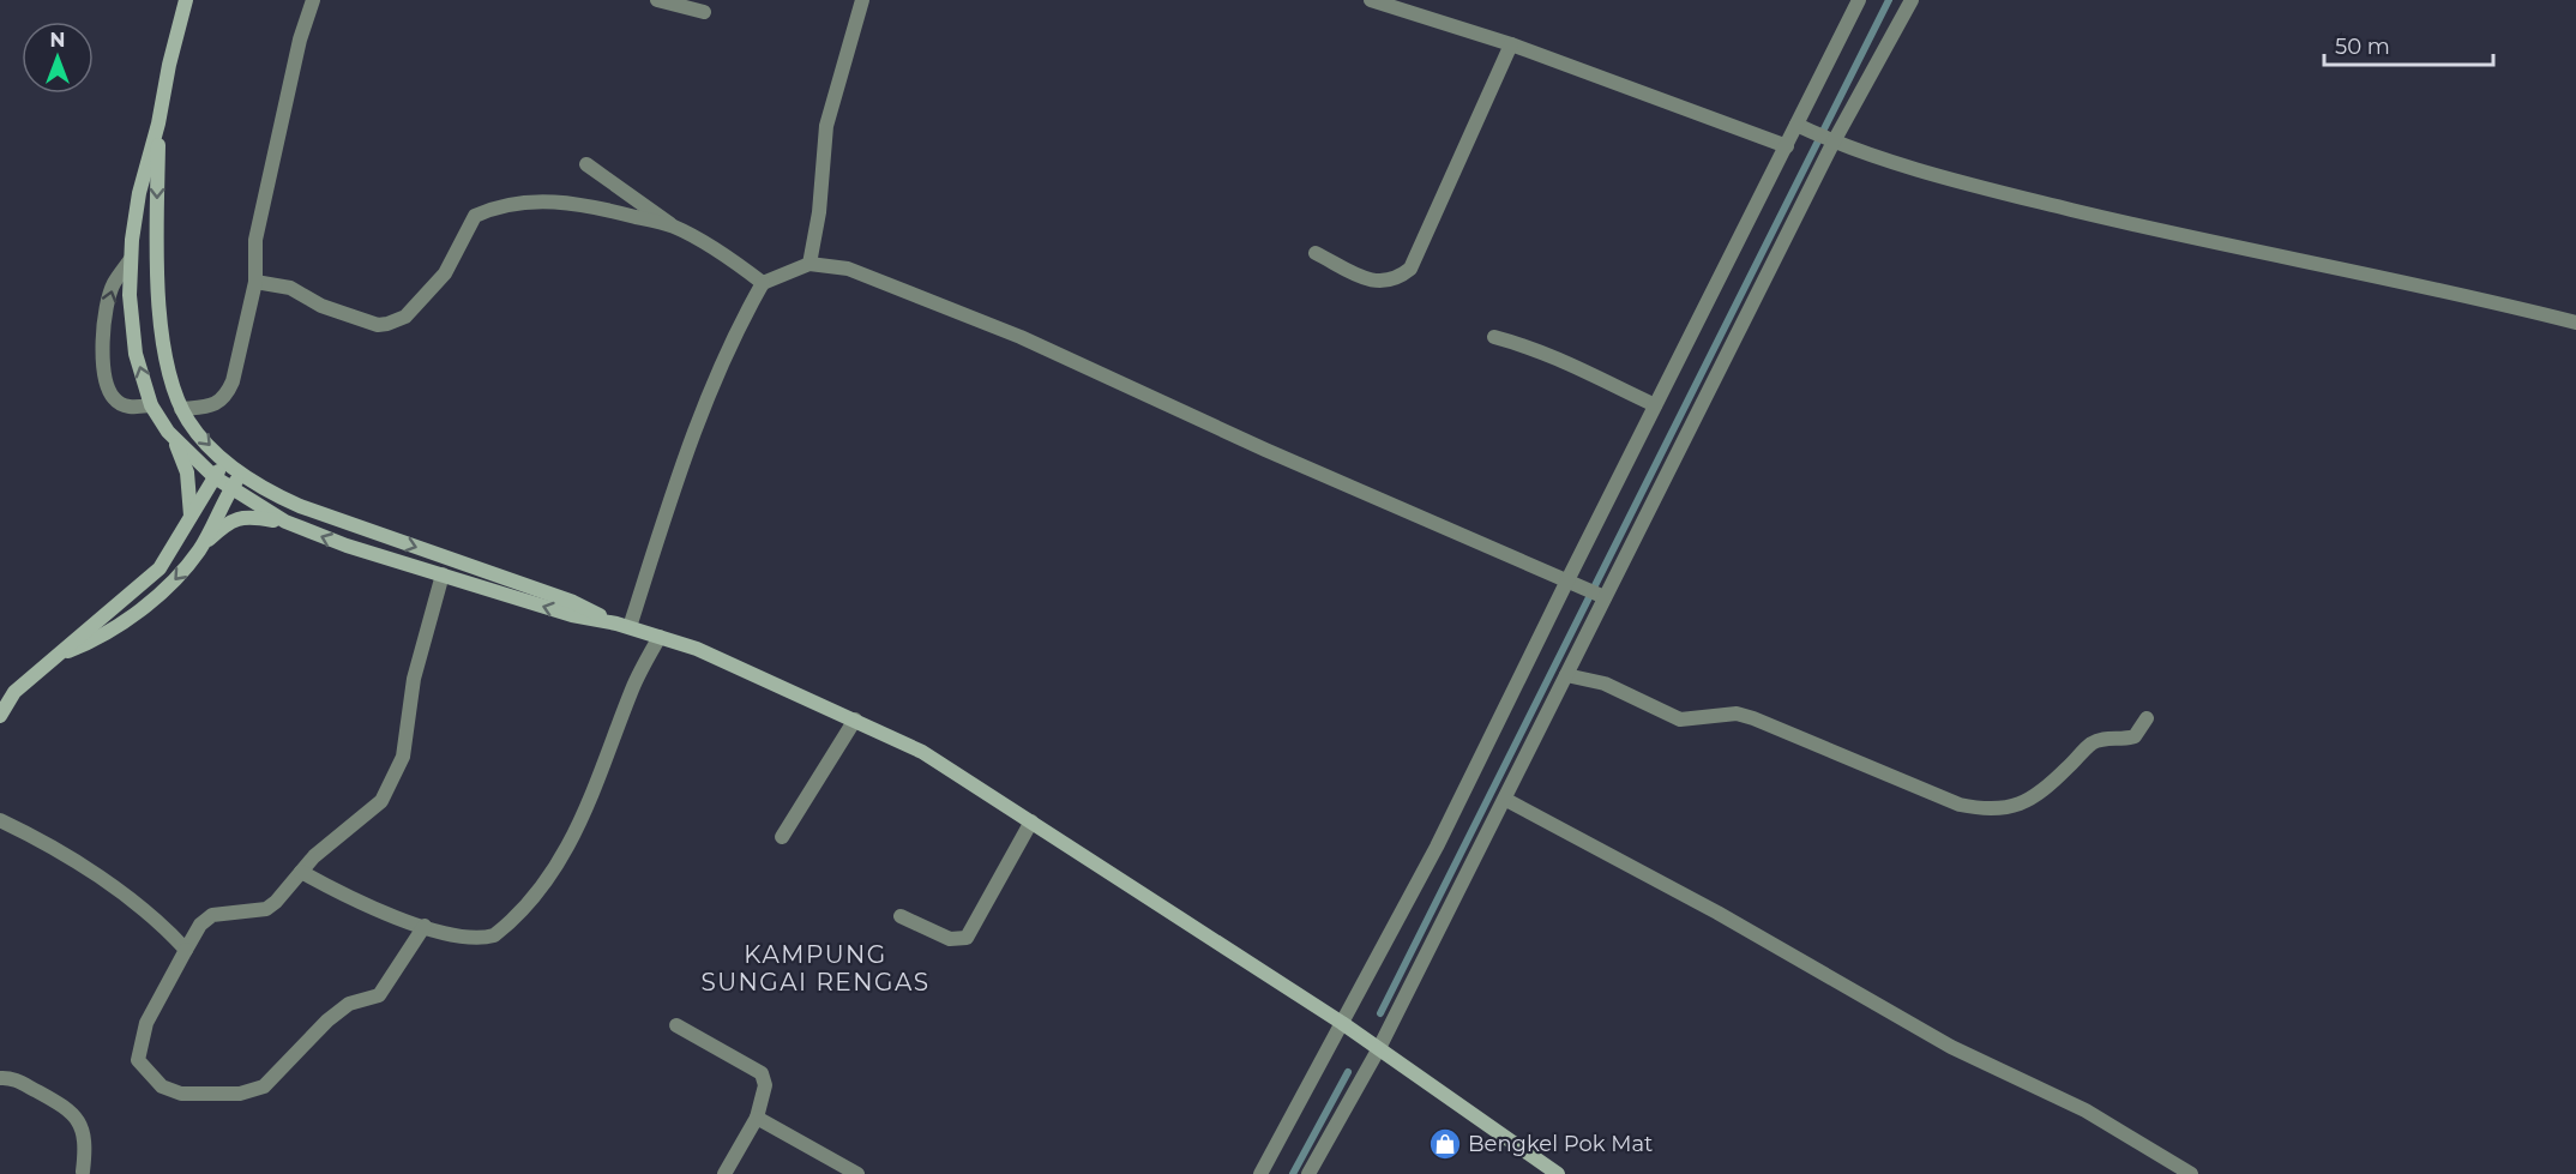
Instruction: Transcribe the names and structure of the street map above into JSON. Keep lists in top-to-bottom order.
{
  "districts": ["KAMPUNG SUNGAI RENGAS"],
  "places": {
    "shop": ["Bengkel Pok Mat"]
  },
  "scale_bar": "50 m",
  "north": "top"
}
